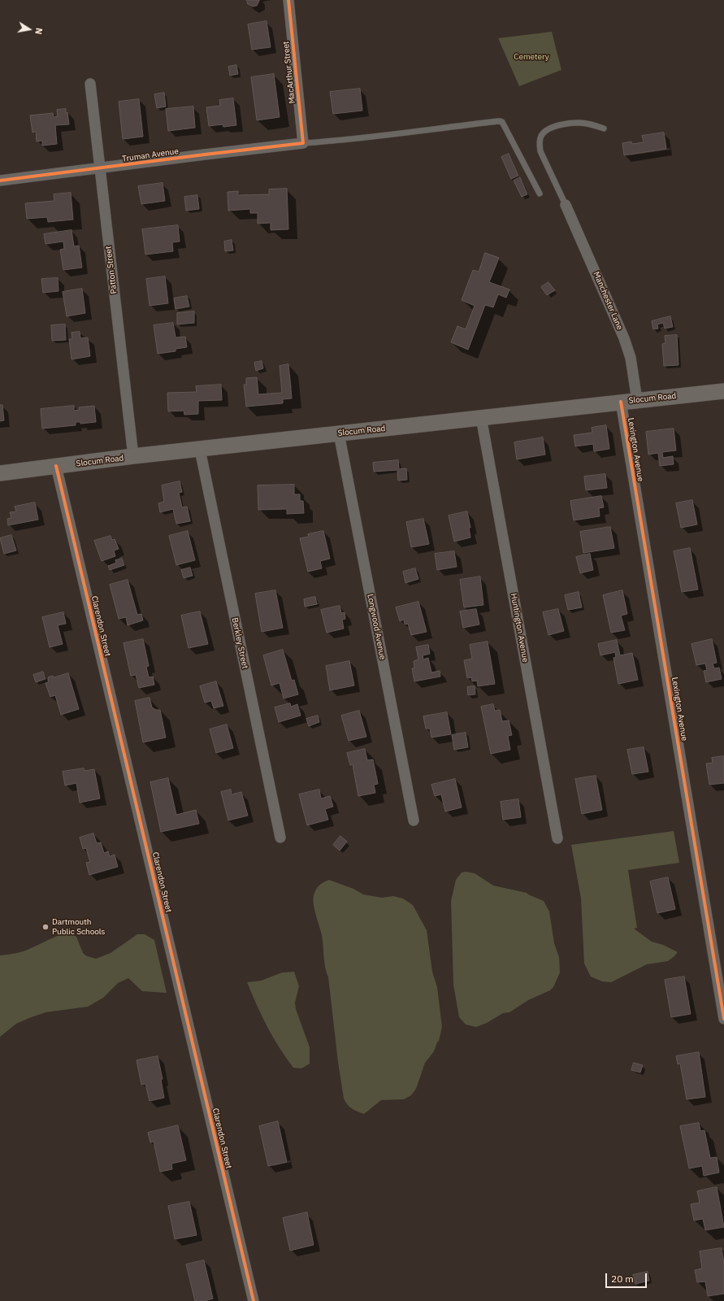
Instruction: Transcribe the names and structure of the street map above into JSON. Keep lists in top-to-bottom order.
{
  "streets": {
    "main road": ["Slocum Road"],
    "street": [
      "MacArthur Street",
      "Truman Avenue",
      "Patton Street",
      "Manchester Lane",
      "Lexington Avenue",
      "Clarendon Street",
      "Longwood Avenue",
      "Huntington Avenue",
      "Berkley Street"
    ]
  },
  "crossings": [
    ["MacArthur Street", "Truman Avenue"],
    ["Truman Avenue", "Patton Street"],
    ["Patton Street", "Slocum Road"],
    ["Manchester Lane", "Slocum Road"],
    ["Slocum Road", "Lexington Avenue"],
    ["Slocum Road", "Clarendon Street"],
    ["Slocum Road", "Longwood Avenue"],
    ["Slocum Road", "Huntington Avenue"],
    ["Slocum Road", "Berkley Street"]
  ],
  "parks": ["Cemetery"],
  "places": ["Dartmouth Public Schools"],
  "scale_bar": "20 m",
  "north": "right"
}
